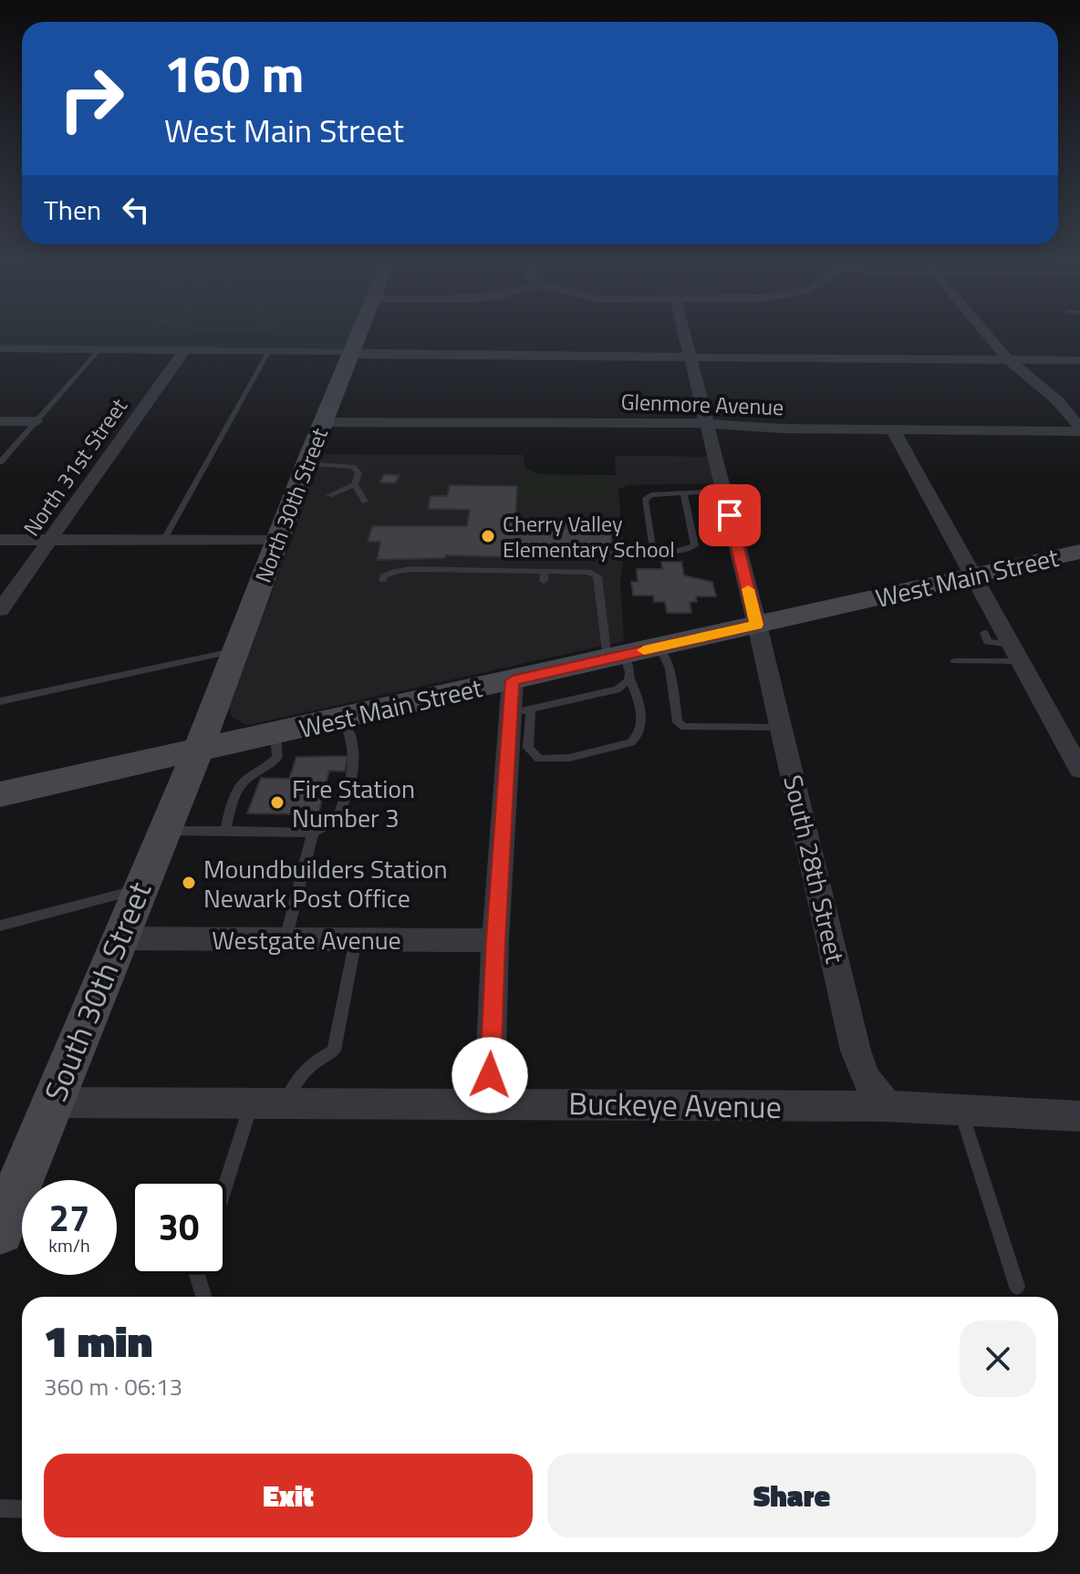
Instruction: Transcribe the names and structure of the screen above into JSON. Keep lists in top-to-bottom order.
{
  "streets": {
    "street": [
      "Glenmore Avenue",
      "North 31st Street",
      "North 30th Street",
      "West Main Street",
      "South 28th Street",
      "Westgate Avenue",
      "South 30th Street",
      "Buckeye Avenue"
    ]
  },
  "crossings": [
    ["Glenmore Avenue", "North 30th Street"],
    ["Glenmore Avenue", "South 28th Street"],
    ["North 30th Street", "West Main Street"],
    ["North 30th Street", "South 30th Street"],
    ["West Main Street", "South 28th Street"],
    ["West Main Street", "South 30th Street"],
    ["South 28th Street", "Buckeye Avenue"],
    ["Westgate Avenue", "South 30th Street"],
    ["South 30th Street", "Buckeye Avenue"]
  ],
  "places": ["Cherry Valley Elementary School", "Fire Station Number 3", "Moundbuilders Station Newark Post Office"],
  "page": {
    "turn": ["160 m", "West Main Street"],
    "then": "Then",
    "speed": "27 km/h",
    "limit": "30",
    "heading": ["1 min", "360 m · 06:13"],
    "buttons": ["Exit", "Share"]
  }
}
